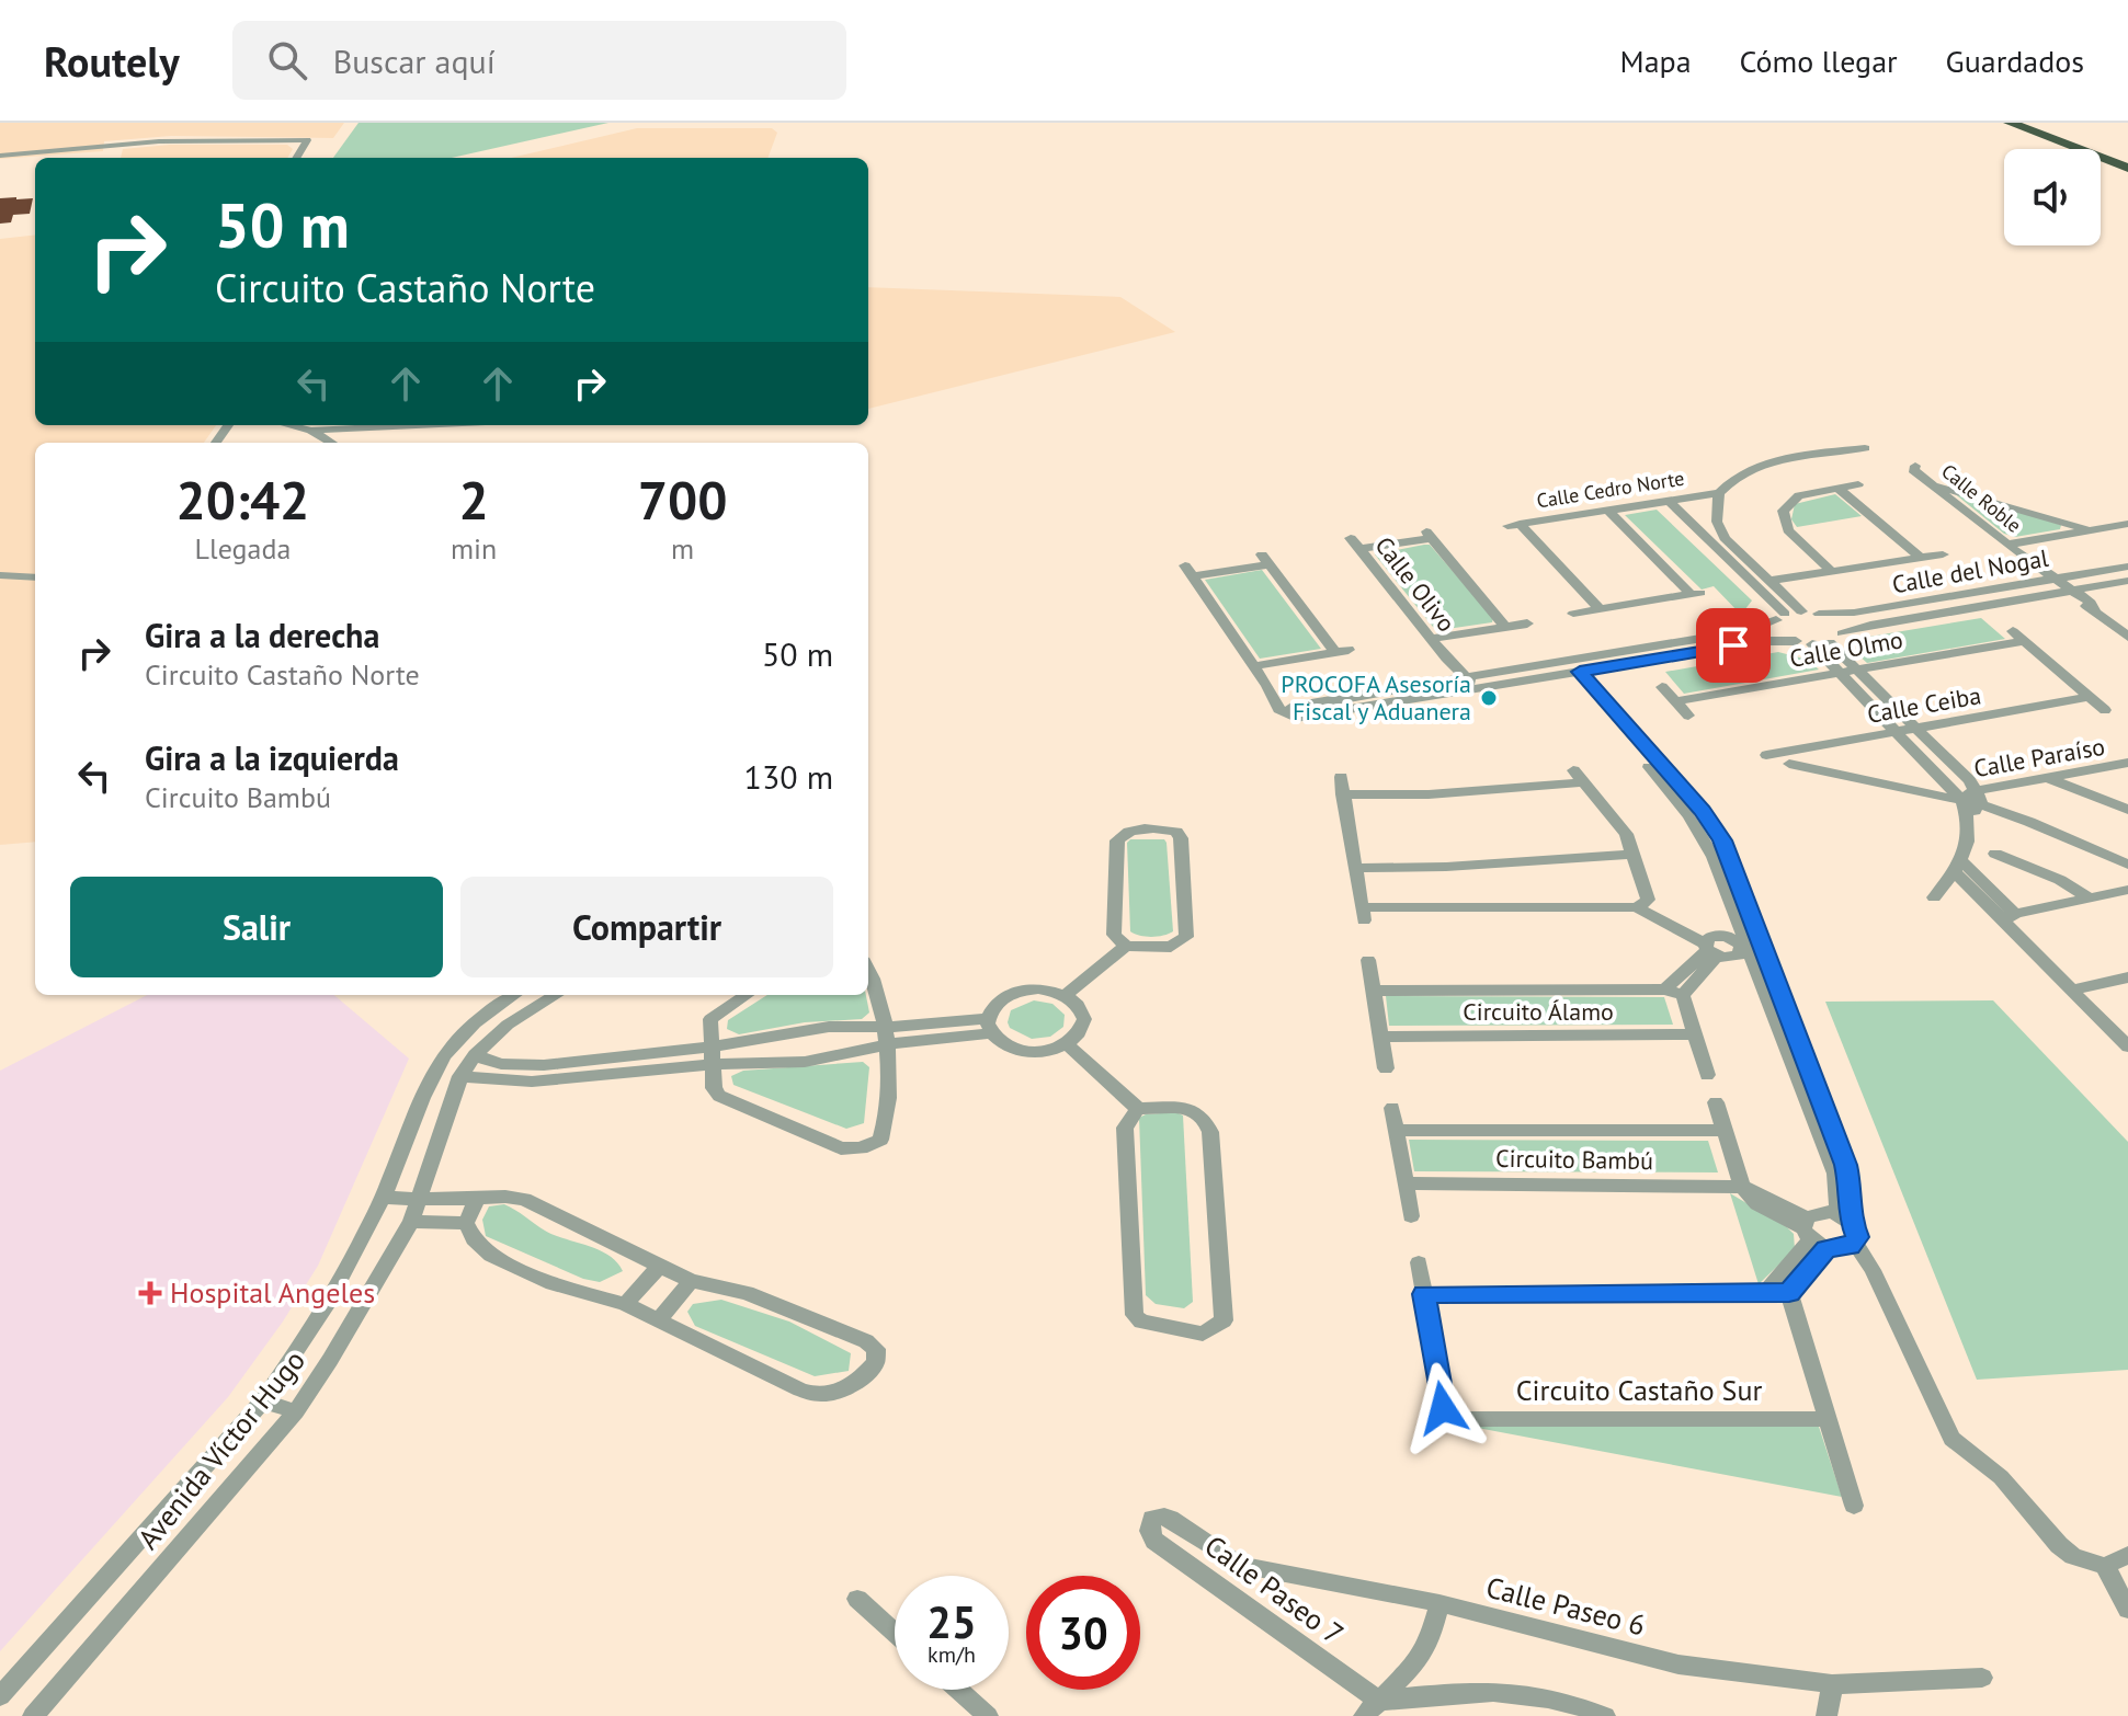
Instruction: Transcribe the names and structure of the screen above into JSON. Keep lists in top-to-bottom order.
{
  "streets": {
    "street": [
      "Calle Cedro Norte",
      "Calle Roble",
      "Calle del Nogal",
      "Calle Olivo",
      "Calle Olmo",
      "Calle Ceiba",
      "Calle Paraíso",
      "Circuito Álamo",
      "Circuito Bambú",
      "Circuito Castaño Sur",
      "Avenida Víctor Hugo",
      "Calle Paseo 7",
      "Calle Paseo 6"
    ]
  },
  "crossings": [
    ["Calle Roble", "Calle del Nogal"],
    ["Calle del Nogal", "Calle Olivo"],
    ["Calle Paseo 7", "Calle Paseo 6"]
  ],
  "places": {
    "other": ["PROCOFA Asesoría Fiscal y Aduanera"],
    "health": ["Hospital Angeles"]
  },
  "page": {
    "header": "Routely",
    "search": "Buscar aquí",
    "nav": ["Mapa", "Cómo llegar", "Guardados"],
    "turn": ["50 m", "Circuito Castaño Norte"],
    "eta": [
      "20:42",
      "Llegada",
      "2",
      "min",
      "700",
      "m"
    ],
    "list": [
      {
        "name": "Gira a la derecha",
        "note": "Circuito Castaño Norte",
        "value": "50 m"
      },
      {
        "name": "Gira a la izquierda",
        "note": "Circuito Bambú",
        "value": "130 m"
      }
    ],
    "buttons": ["Salir", "Compartir"],
    "speed": "25 km/h",
    "limit": "30"
  }
}
